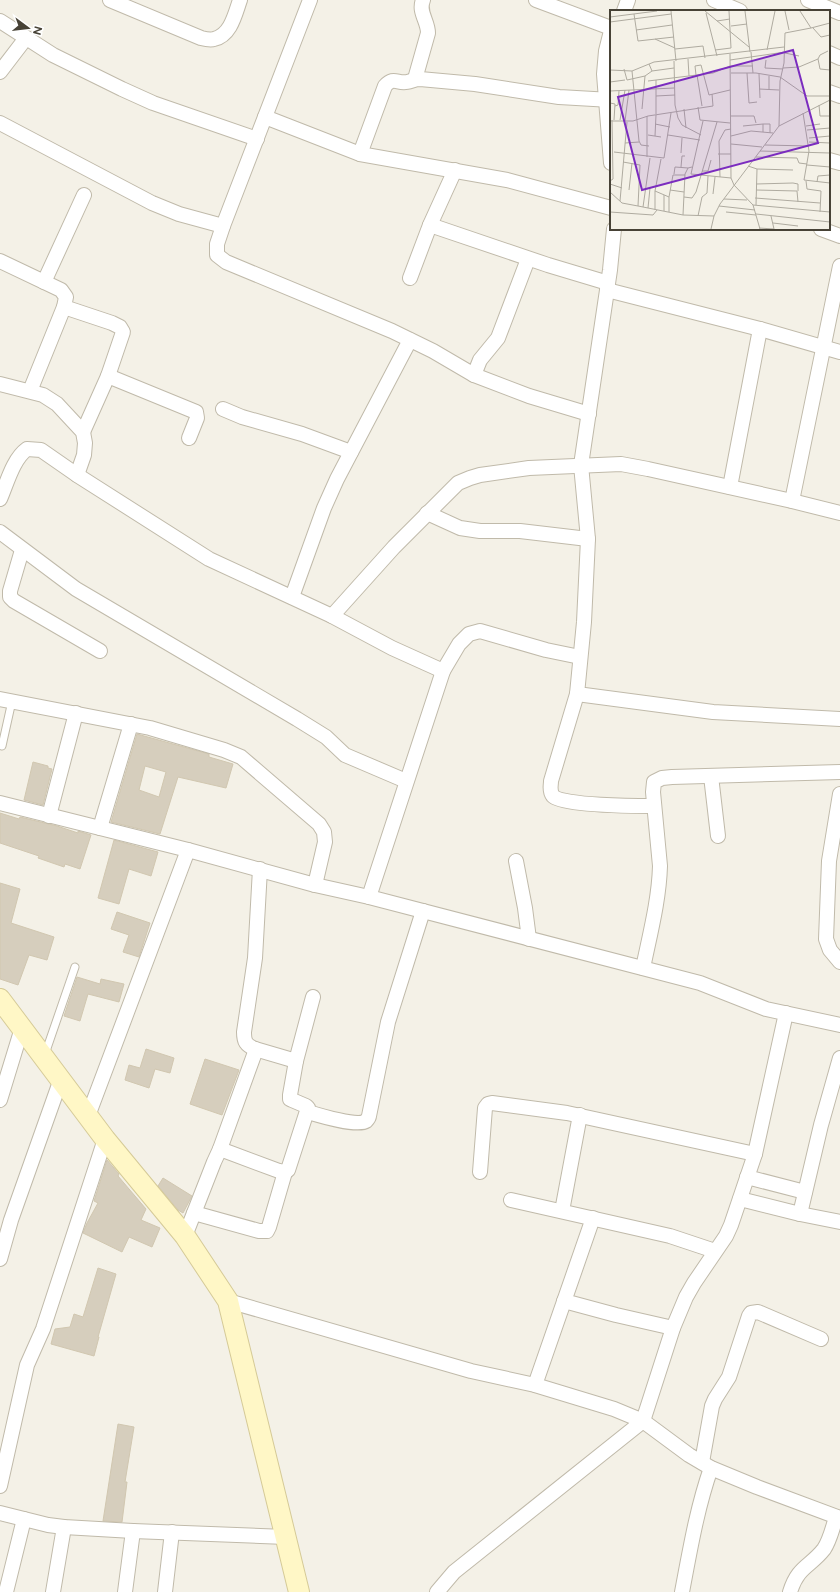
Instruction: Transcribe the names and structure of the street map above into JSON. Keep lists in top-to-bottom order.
{
  "north": "right"
}
